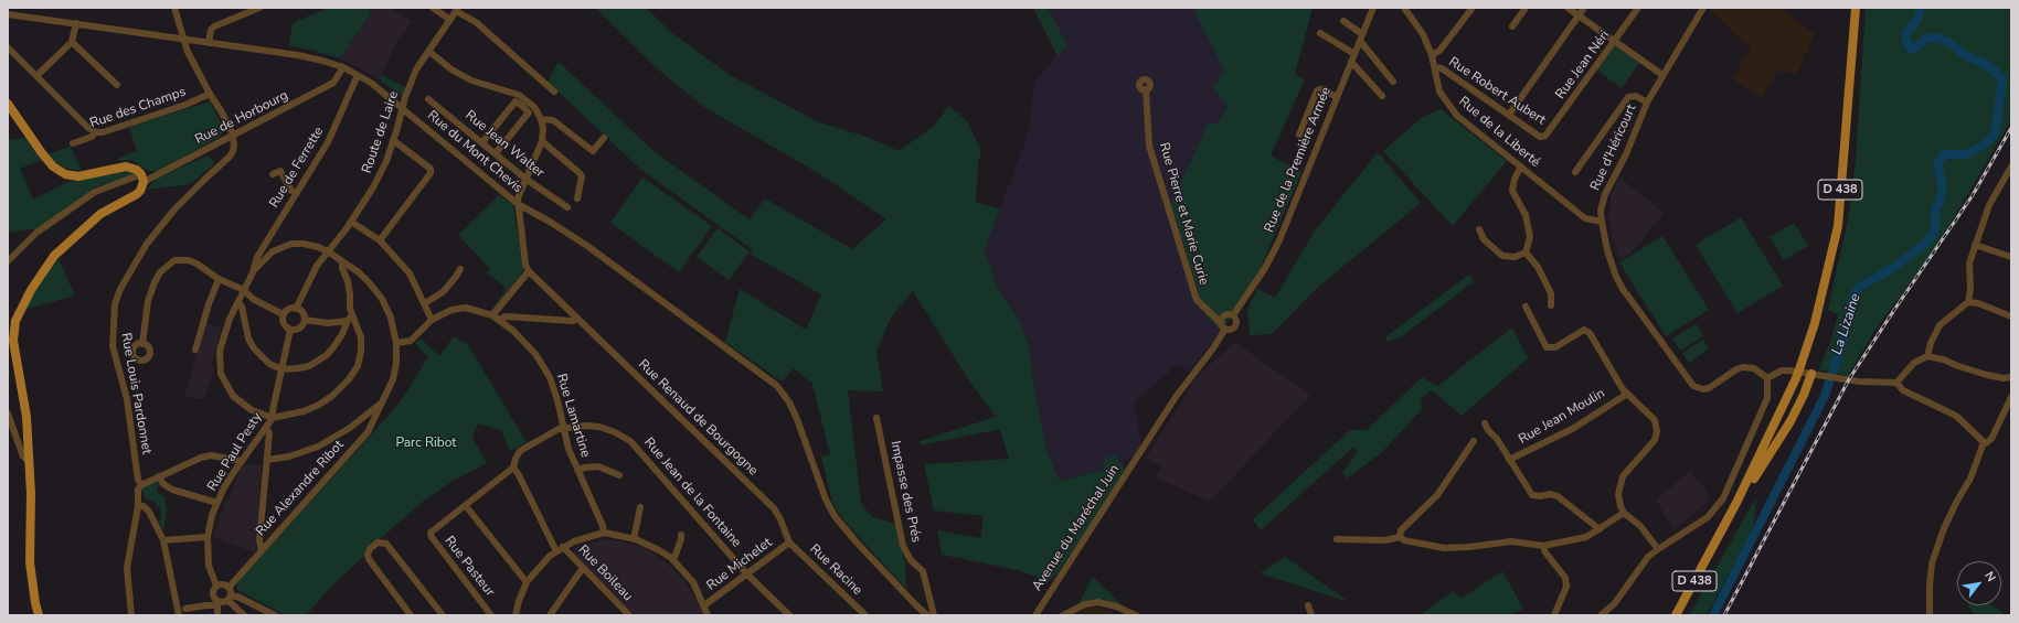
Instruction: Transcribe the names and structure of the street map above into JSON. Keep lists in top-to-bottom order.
{
  "streets": {
    "main road": ["D 438"],
    "street": [
      "Rue Jean Néri",
      "Rue Robert Aubert",
      "Rue des Champs",
      "Rue de Horbourg",
      "Route de Laire",
      "Rue de la Liberté",
      "Rue Jean Walter",
      "Rue d'Héricourt",
      "Rue du Mont Chevis",
      "Rue de la Première Armée",
      "Rue de Ferrette",
      "Rue Pierre et Marie Curie",
      "Rue Louis Pardonnet",
      "Rue Lamartine",
      "Rue Jean Moulin",
      "Rue Renaud de Bourgogne",
      "Rue Paul Pesty",
      "Rue Alexandre Ribot",
      "Impasse des Prés",
      "Rue Jean de la Fontaine",
      "Avenue du Maréchal Juin",
      "Rue Michelet",
      "Rue Pasteur",
      "Rue Racine",
      "Rue Boileau"
    ]
  },
  "crossings": [
    ["Rue Jean Néri", "Rue Robert Aubert"],
    ["Rue Robert Aubert", "Rue de la Liberté"],
    ["Rue de Horbourg", "Rue du Mont Chevis"],
    ["Rue de Horbourg", "Rue Louis Pardonnet"],
    ["Route de Laire", "Rue du Mont Chevis"],
    ["Route de Laire", "Rue Paul Pesty"],
    ["Route de Laire", "Rue Alexandre Ribot"],
    ["Rue de la Liberté", "Rue d'Héricourt"],
    ["Rue du Mont Chevis", "Rue de Ferrette"],
    ["Rue du Mont Chevis", "Rue Renaud de Bourgogne"],
    ["Rue de la Première Armée", "Rue Pierre et Marie Curie"],
    ["Rue de la Première Armée", "Avenue du Maréchal Juin"],
    ["Rue de Ferrette", "Rue Alexandre Ribot"],
    ["Rue Lamartine", "Rue Alexandre Ribot"],
    ["Rue Lamartine", "Rue Jean de la Fontaine"],
    ["Rue Renaud de Bourgogne", "Rue Michelet"],
    ["Rue Renaud de Bourgogne", "Rue Racine"],
    ["Rue Jean de la Fontaine", "Rue Michelet"],
    ["Rue Michelet", "Rue Racine"]
  ],
  "water": ["La Lizaine"],
  "parks": ["Parc Ribot"],
  "north": "top right"
}
